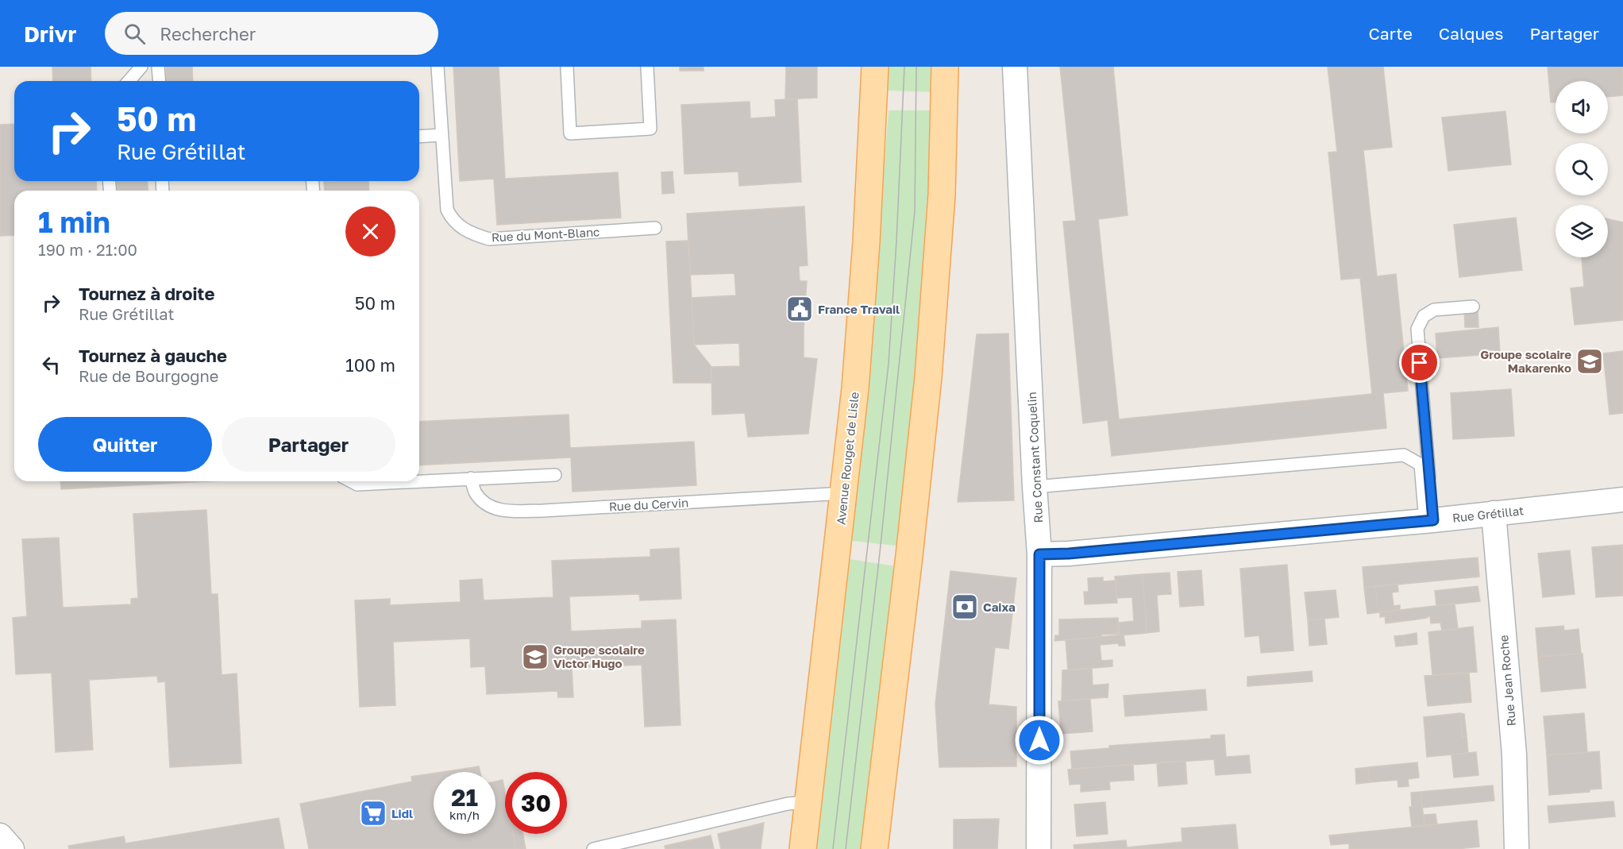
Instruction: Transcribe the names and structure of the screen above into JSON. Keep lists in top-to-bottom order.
{
  "streets": {
    "main road": ["Avenue Rouget de Lisle"],
    "street": ["Rue Constant Coquelin", "Rue Grétillat", "Rue Jean Roche"],
    "lane": ["Rue du Mont-Blanc", "Rue du Cervin"]
  },
  "crossings": [
    ["Rue Constant Coquelin", "Rue Grétillat"],
    ["Avenue Rouget de Lisle", "Rue du Cervin"],
    ["Rue Grétillat", "Rue Jean Roche"]
  ],
  "places": {
    "public building": ["France Travail"],
    "school or university": ["Groupe scolaire Makarenko", "Groupe scolaire Victor Hugo"],
    "bank": ["Caixa"],
    "supermarket": ["Lidl"]
  },
  "page": {
    "header": "Drivr",
    "search": "Rechercher",
    "nav": ["Carte", "Calques", "Partager"],
    "turn": ["50 m", "Rue Grétillat"],
    "heading": ["1 min", "190 m · 21:00"],
    "list": [
      {
        "name": "Tournez à droite",
        "note": "Rue Grétillat",
        "value": "50 m"
      },
      {
        "name": "Tournez à gauche",
        "note": "Rue de Bourgogne",
        "value": "100 m"
      }
    ],
    "buttons": ["Quitter", "Partager"],
    "speed": "21 km/h",
    "limit": "30"
  }
}
